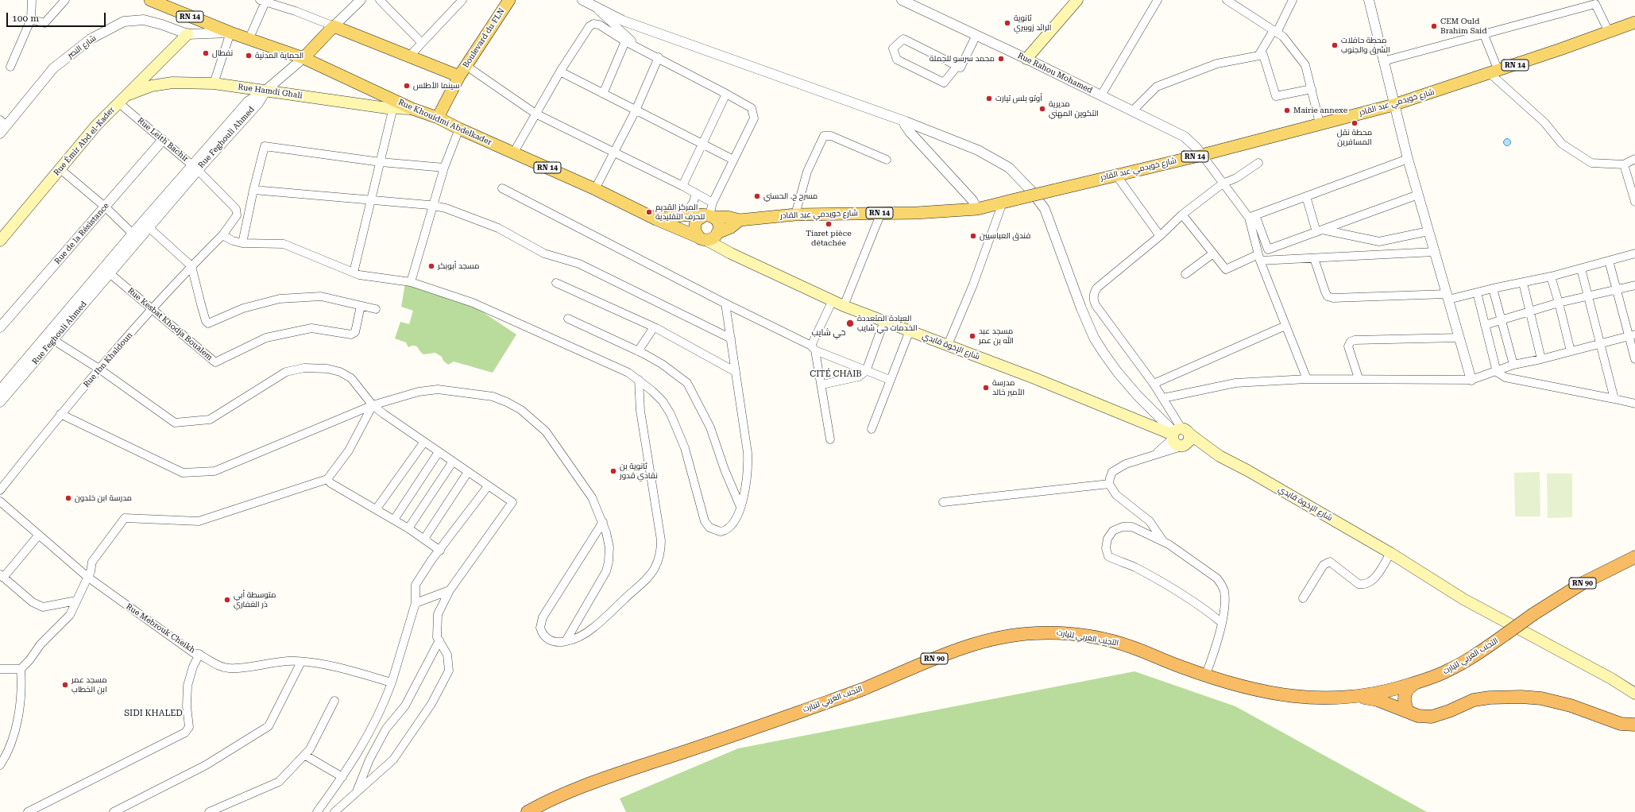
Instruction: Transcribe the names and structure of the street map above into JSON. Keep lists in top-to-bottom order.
{
  "streets": {
    "highway": ["RN 90", "التجنب الغربي لتيارت"],
    "main road": [
      "RN 14",
      "Boulevard du FLN",
      "Rue Hamdi Ghali",
      "شارع خويدمي عبد القادر",
      "Rue Khouidmi Abdelkader",
      "Rue Émir Abd el-Kader",
      "شارع الإخوة قايدي"
    ],
    "street": [
      "شارع النصر",
      "Rue Rahou Mohamed",
      "Rue Feghouli Ahmed",
      "Rue Leith Bachir",
      "Rue de la Résistance",
      "Rue Kesbat Khodja Boualem",
      "Rue Ibn Khaldoun",
      "Rue Mebrouk Cheikh"
    ]
  },
  "crossings": [
    ["RN 14", "شارع النصر"],
    ["RN 14", "شارع خويدمي عبد القادر"],
    ["RN 14", "Rue Khouidmi Abdelkader"],
    ["RN 14", "شارع الإخوة قايدي"],
    ["Boulevard du FLN", "Rue Khouidmi Abdelkader"],
    ["شارع النصر", "Rue Khouidmi Abdelkader"],
    ["شارع النصر", "Rue Émir Abd el-Kader"],
    ["Rue Rahou Mohamed", "شارع خويدمي عبد القادر"],
    ["Rue Hamdi Ghali", "Rue Khouidmi Abdelkader"],
    ["Rue Hamdi Ghali", "Rue Feghouli Ahmed"],
    ["Rue Hamdi Ghali", "Rue Émir Abd el-Kader"],
    ["شارع خويدمي عبد القادر", "Rue Khouidmi Abdelkader"],
    ["شارع خويدمي عبد القادر", "شارع الإخوة قايدي"],
    ["Rue Khouidmi Abdelkader", "Rue Feghouli Ahmed"],
    ["Rue Feghouli Ahmed", "Rue Leith Bachir"],
    ["Rue Feghouli Ahmed", "Rue Kesbat Khodja Boualem"],
    ["Rue Leith Bachir", "Rue Émir Abd el-Kader"],
    ["Rue Leith Bachir", "Rue de la Résistance"],
    ["Rue Leith Bachir", "Rue Ibn Khaldoun"],
    ["Rue Kesbat Khodja Boualem", "Rue Ibn Khaldoun"]
  ],
  "districts": ["حي شايب", "CITÉ CHAIB", "SIDI KHALED"],
  "places": [
    "ثانوية الرائد زوبيري",
    "CEM Ould Brahim Said",
    "محطة حافلات الشرق والجنوب",
    "نفطال",
    "الحماية المدنية",
    "محمد سرسو للجملة",
    "سينما الأطلس",
    "أوتو بلس تيارت",
    "مديرية التكوين المهني",
    "Mairie annexe",
    "محطة نقل المسافرين",
    "مسرح ح. الحسني",
    "المركز القديم للحرف التقليدية",
    "Tiaret pièce détachée",
    "فندق العباسيين",
    "مسجد أبوبكر",
    "العيادة المتعددة الخدمات حي شايب",
    "مسجد عبد الله بن عمر",
    "مدرسة الأمير خالد",
    "ثانوية بن نقادي قدور",
    "مدرسة ابن خلدون",
    "متوسطة أبي ذر الغفاري",
    "مسجد عمر ابن الخطاب"
  ],
  "scale_bar": "100 m"
}
